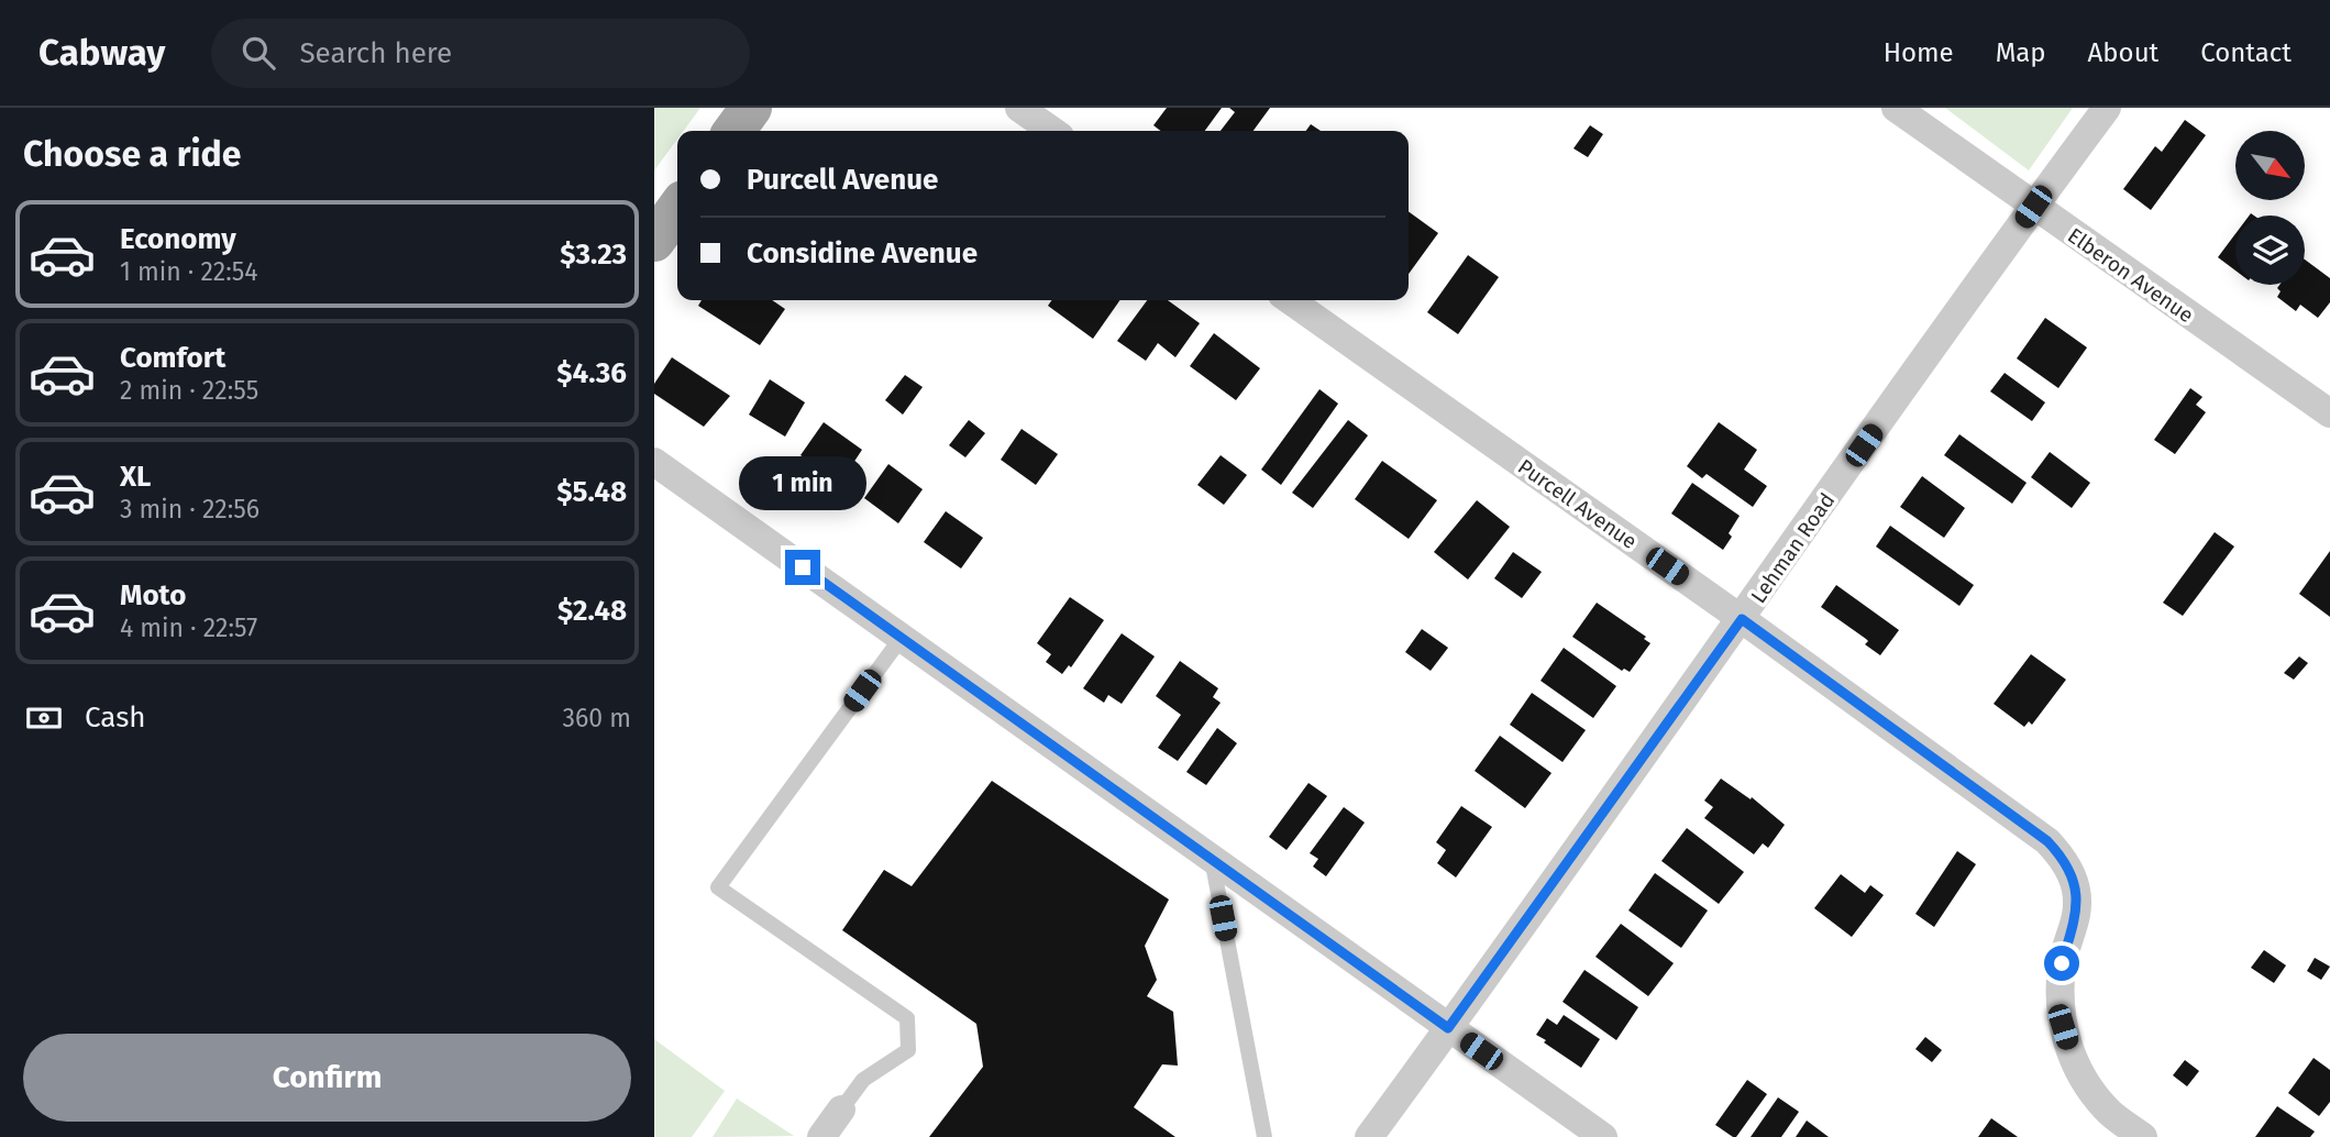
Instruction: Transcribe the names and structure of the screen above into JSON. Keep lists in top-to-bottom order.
{
  "streets": {
    "street": ["Elberon Avenue", "Purcell Avenue", "Lehman Road"]
  },
  "crossings": [
    ["Elberon Avenue", "Lehman Road"],
    ["Purcell Avenue", "Lehman Road"]
  ],
  "north": "bottom right",
  "page": {
    "header": "Cabway",
    "search": "Search here",
    "nav": [
      "Home",
      "Map",
      "About",
      "Contact"
    ],
    "heading": "Choose a ride",
    "banner": ["Purcell Avenue", "Considine Avenue"],
    "list": [
      {
        "name": "Economy",
        "note": "1 min · 22:54",
        "value": "$3.23"
      },
      {
        "name": "Comfort",
        "note": "2 min · 22:55",
        "value": "$4.36"
      },
      {
        "name": "XL",
        "note": "3 min · 22:56",
        "value": "$5.48"
      },
      {
        "name": "Moto",
        "note": "4 min · 22:57",
        "value": "$2.48"
      }
    ],
    "bubble": "1 min",
    "pay": ["Cash", "360 m"],
    "buttons": "Confirm"
  }
}
